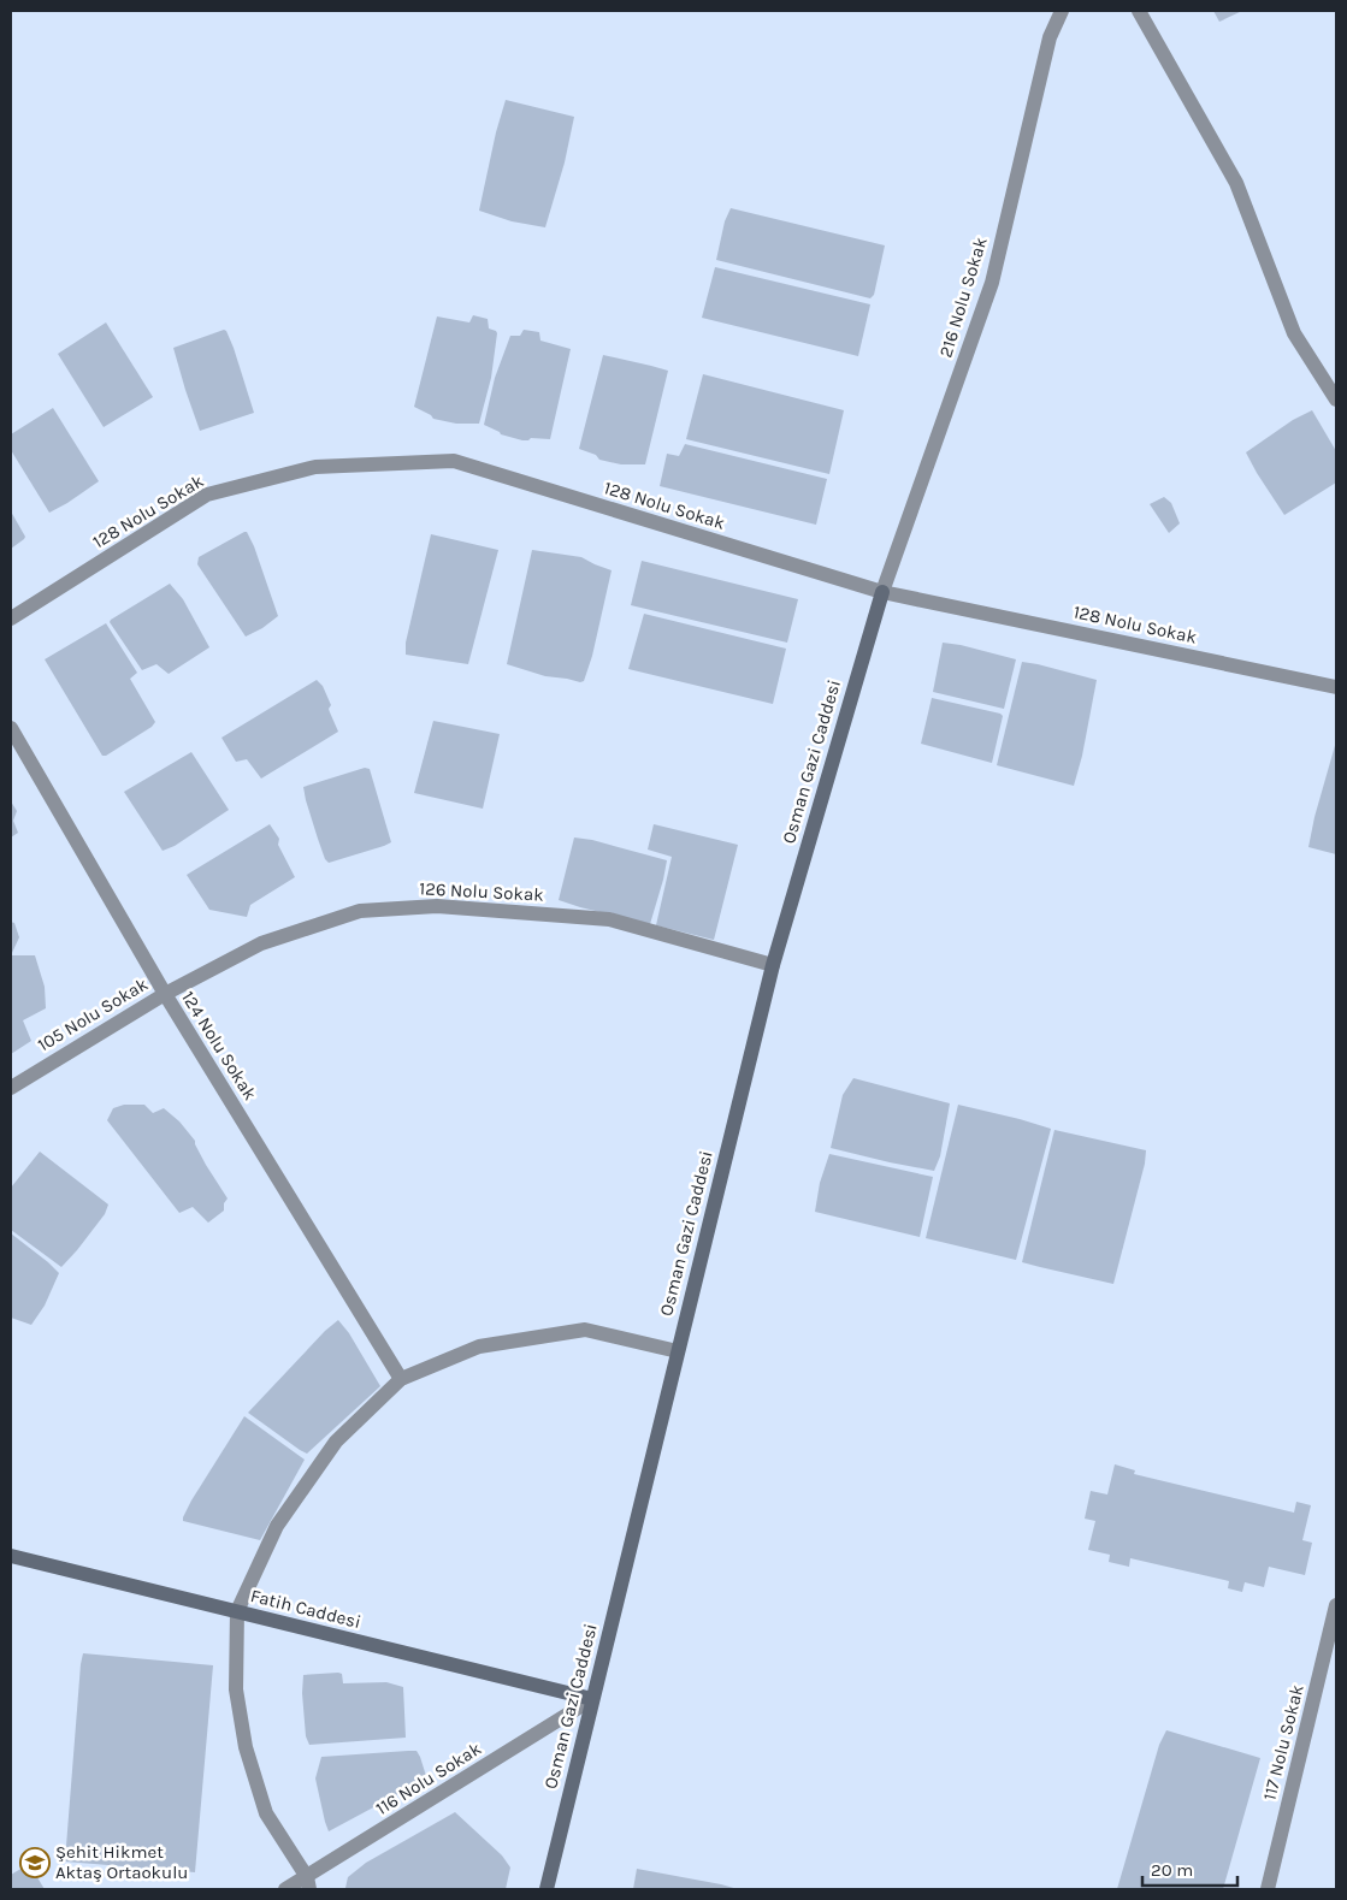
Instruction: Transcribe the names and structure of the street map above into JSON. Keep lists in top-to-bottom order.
{
  "streets": {
    "street": [
      "216 Nolu Sokak",
      "128 Nolu Sokak",
      "Osman Gazi Caddesi",
      "126 Nolu Sokak",
      "105 Nolu Sokak",
      "124 Nolu Sokak",
      "Fatih Caddesi",
      "117 Nolu Sokak",
      "116 Nolu Sokak"
    ]
  },
  "crossings": [
    ["216 Nolu Sokak", "128 Nolu Sokak"],
    ["216 Nolu Sokak", "Osman Gazi Caddesi"],
    ["128 Nolu Sokak", "Osman Gazi Caddesi"],
    ["Osman Gazi Caddesi", "126 Nolu Sokak"],
    ["Osman Gazi Caddesi", "Fatih Caddesi"],
    ["Osman Gazi Caddesi", "116 Nolu Sokak"],
    ["126 Nolu Sokak", "105 Nolu Sokak"],
    ["126 Nolu Sokak", "124 Nolu Sokak"],
    ["105 Nolu Sokak", "124 Nolu Sokak"],
    ["Fatih Caddesi", "116 Nolu Sokak"]
  ],
  "places": {
    "school or university": ["Şehit Hikmet Aktaş Ortaokulu"]
  },
  "scale_bar": "20 m"
}
